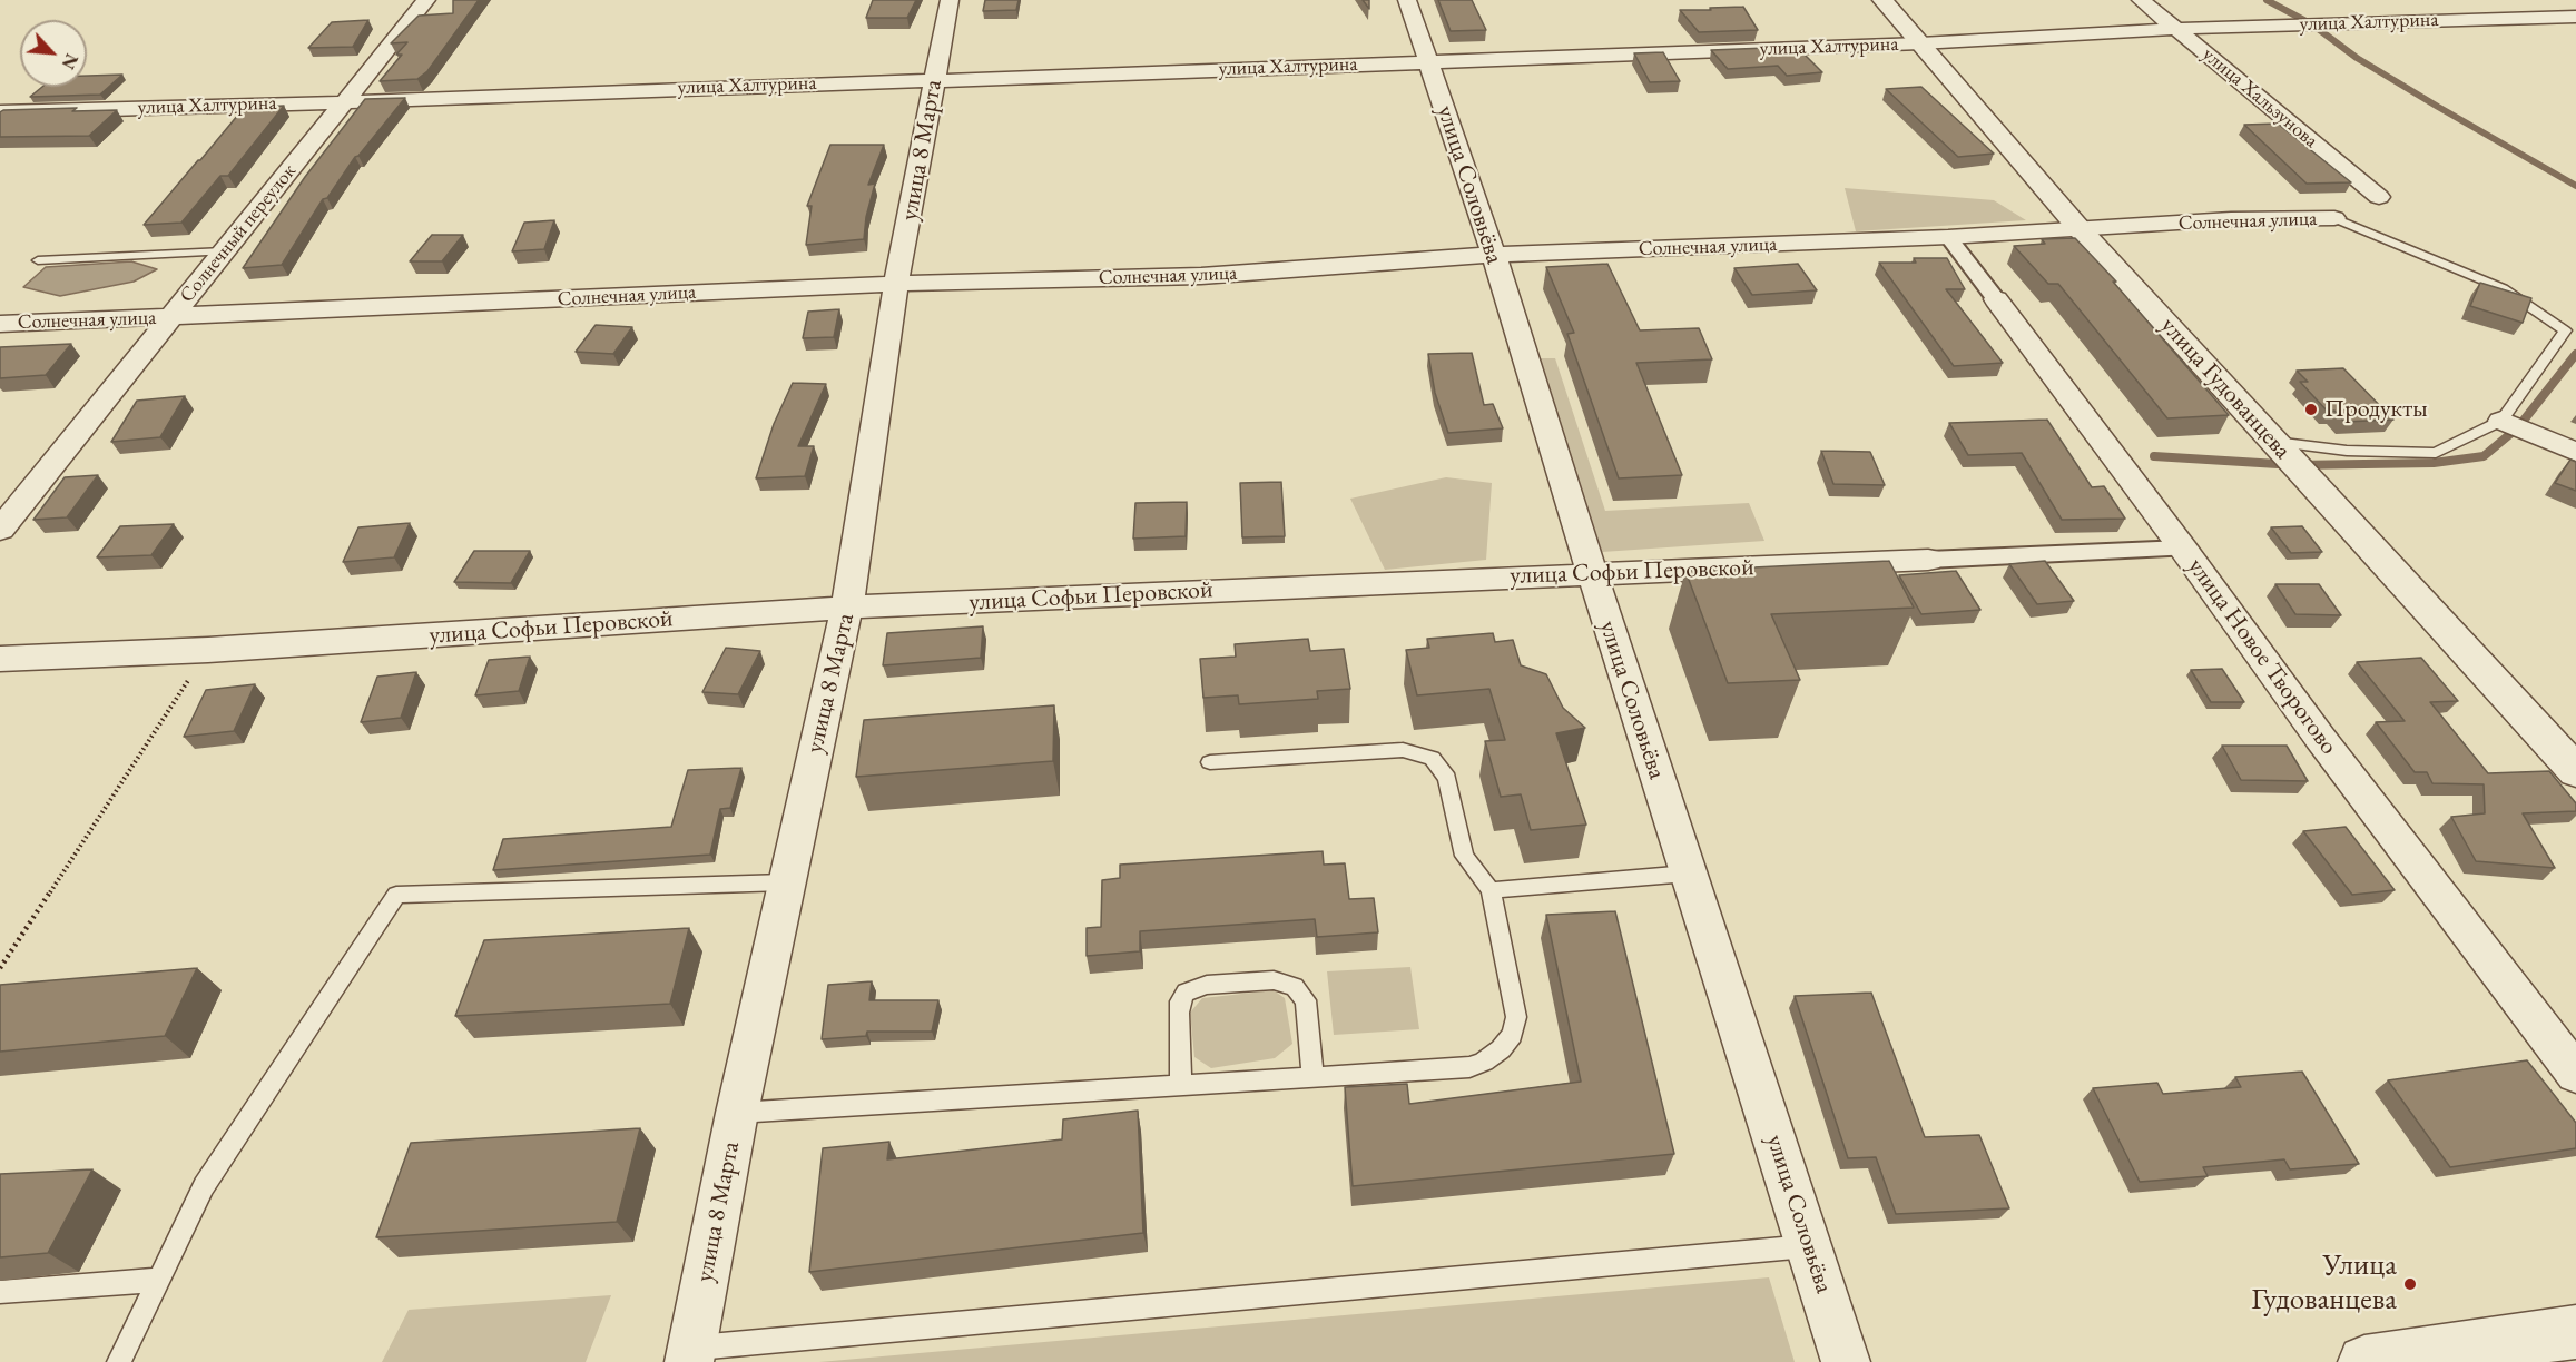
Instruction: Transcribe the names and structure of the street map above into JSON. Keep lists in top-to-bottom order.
{
  "streets": {
    "street": [
      "улица Халтурина",
      "улица Хальзунова",
      "улица 8 Марта",
      "улица Соловьёва",
      "Солнечная улица",
      "Солнечный переулок",
      "улица Гудованцева",
      "улица Софьи Перовской",
      "улица Новое Творогово"
    ]
  },
  "crossings": [
    ["улица Халтурина", "улица Хальзунова"],
    ["улица Халтурина", "улица 8 Марта"],
    ["улица Халтурина", "улица Соловьёва"],
    ["улица Халтурина", "Солнечный переулок"],
    ["улица Халтурина", "улица Гудованцева"],
    ["улица 8 Марта", "Солнечная улица"],
    ["улица 8 Марта", "улица Софьи Перовской"],
    ["улица Соловьёва", "Солнечная улица"],
    ["улица Соловьёва", "улица Софьи Перовской"],
    ["Солнечная улица", "Солнечный переулок"],
    ["Солнечная улица", "улица Гудованцева"],
    ["Солнечная улица", "улица Новое Творогово"],
    ["улица Софьи Перовской", "улица Новое Творогово"]
  ],
  "places": ["Продукты", "Улица Гудованцева"],
  "north": "bottom right"
}
